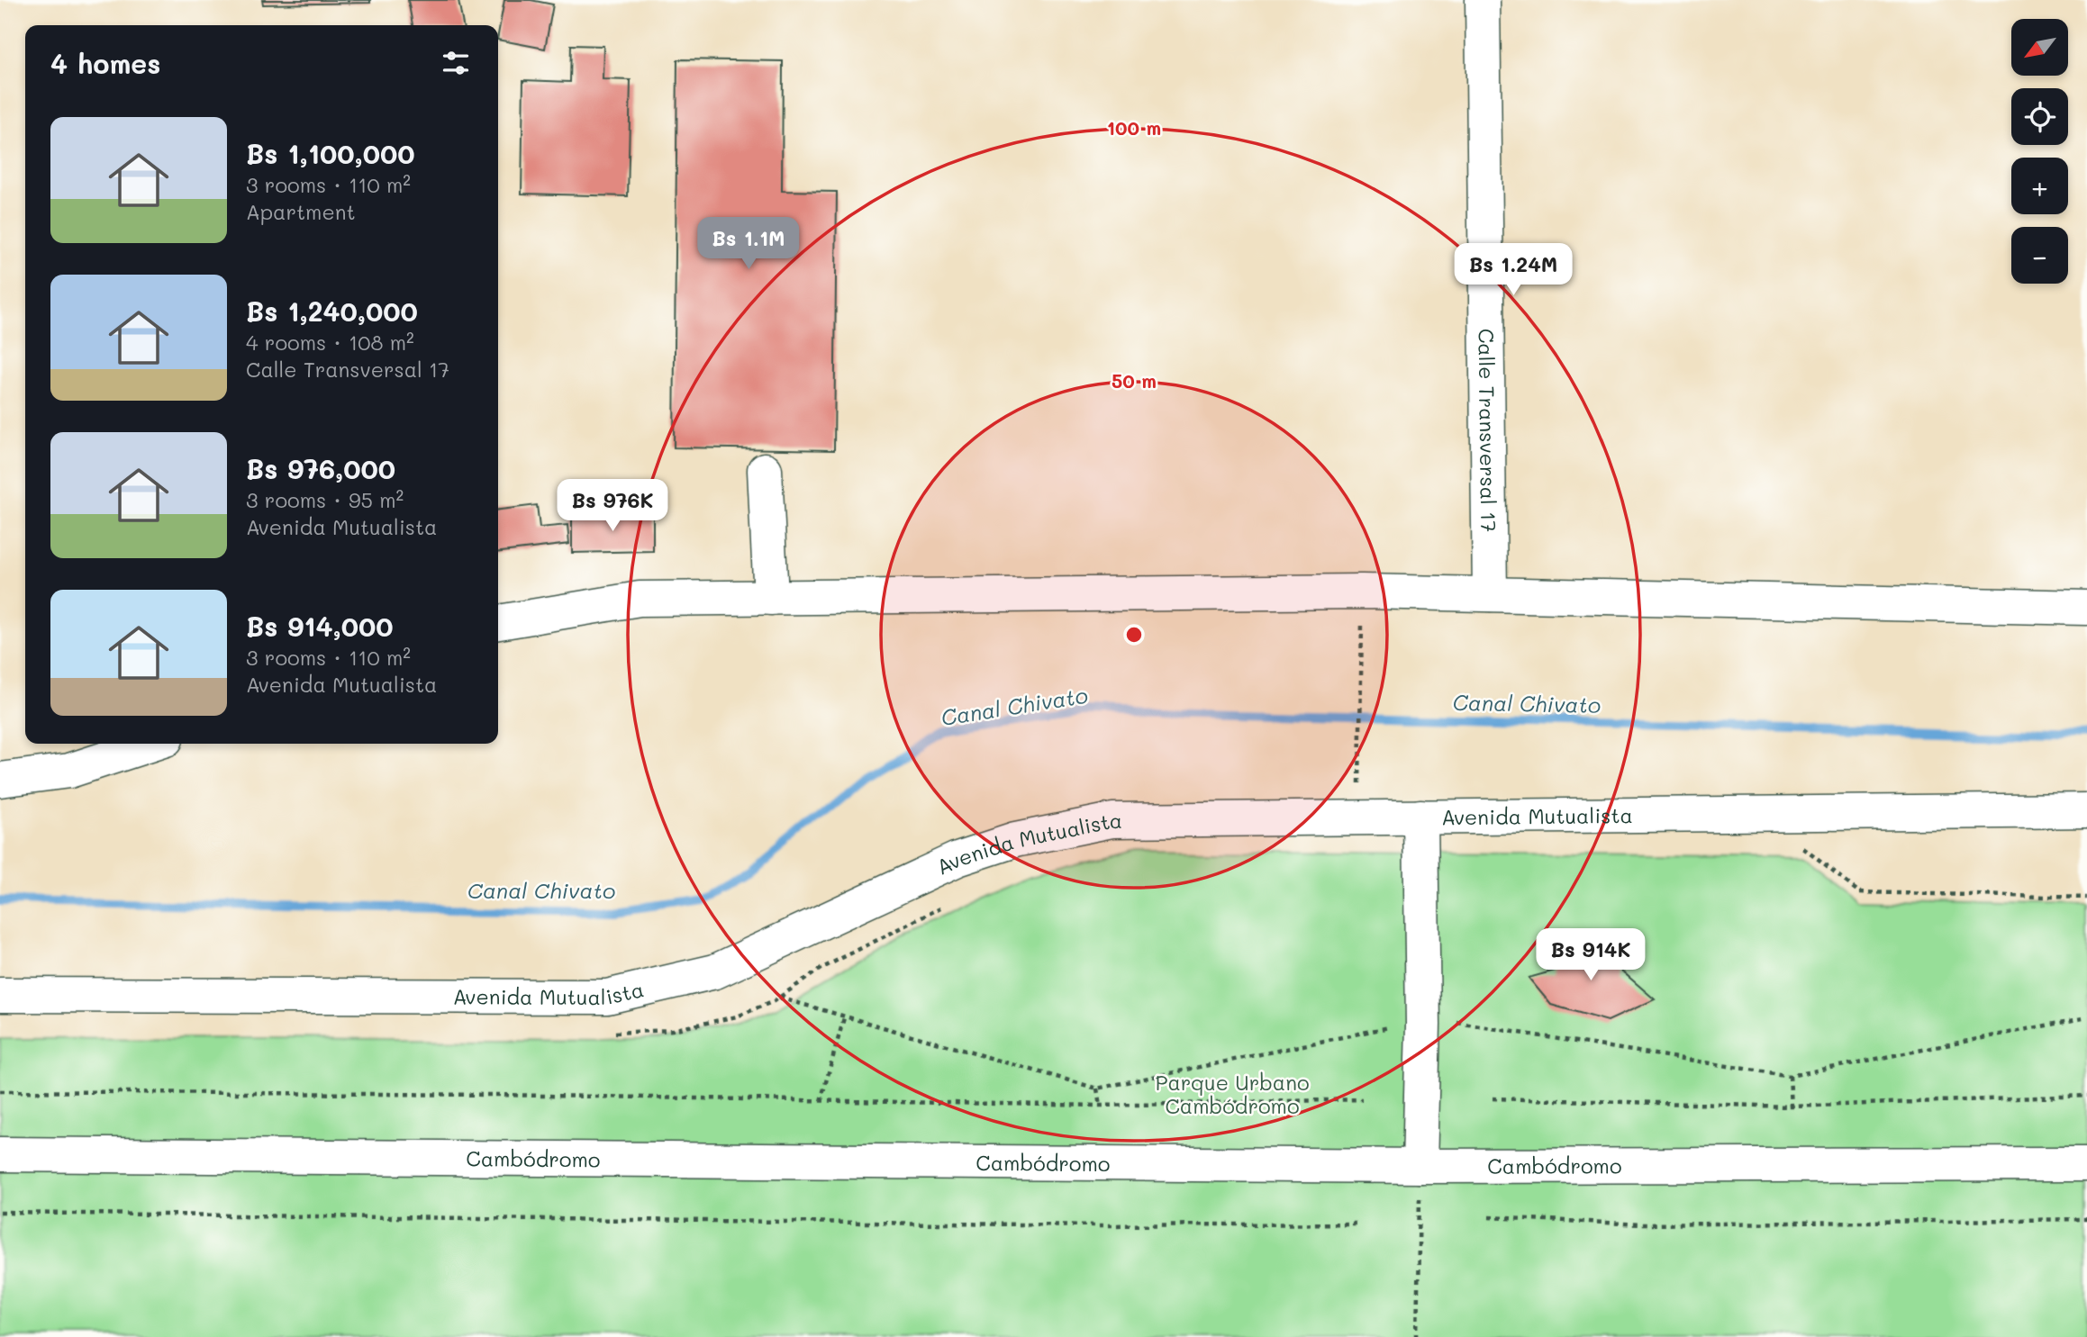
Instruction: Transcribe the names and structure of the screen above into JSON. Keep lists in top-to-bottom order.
{
  "streets": {
    "main road": ["Calle Transversal 17", "Avenida Mutualista", "Cambódromo"]
  },
  "water": ["Canal Chivato"],
  "parks": ["Parque Urbano Cambódromo"],
  "north": "bottom left",
  "page": {
    "map_buttons": ["+", "−"],
    "heading": "4 homes",
    "list": [
      {
        "name": "Bs 1,100,000",
        "note": "3 rooms · 110 m² · Apartment"
      },
      {
        "name": "Bs 1,240,000",
        "note": "4 rooms · 108 m² · Calle Transversal 17"
      },
      {
        "name": "Bs 976,000",
        "note": "3 rooms · 95 m² · Avenida Mutualista"
      },
      {
        "name": "Bs 914,000",
        "note": "3 rooms · 110 m² · Avenida Mutualista"
      }
    ],
    "price": [
      "Bs 1.1M",
      "Bs 1.24M",
      "Bs 976K",
      "Bs 914K"
    ]
  },
  "rings": ["100 m", "50 m"]
}
